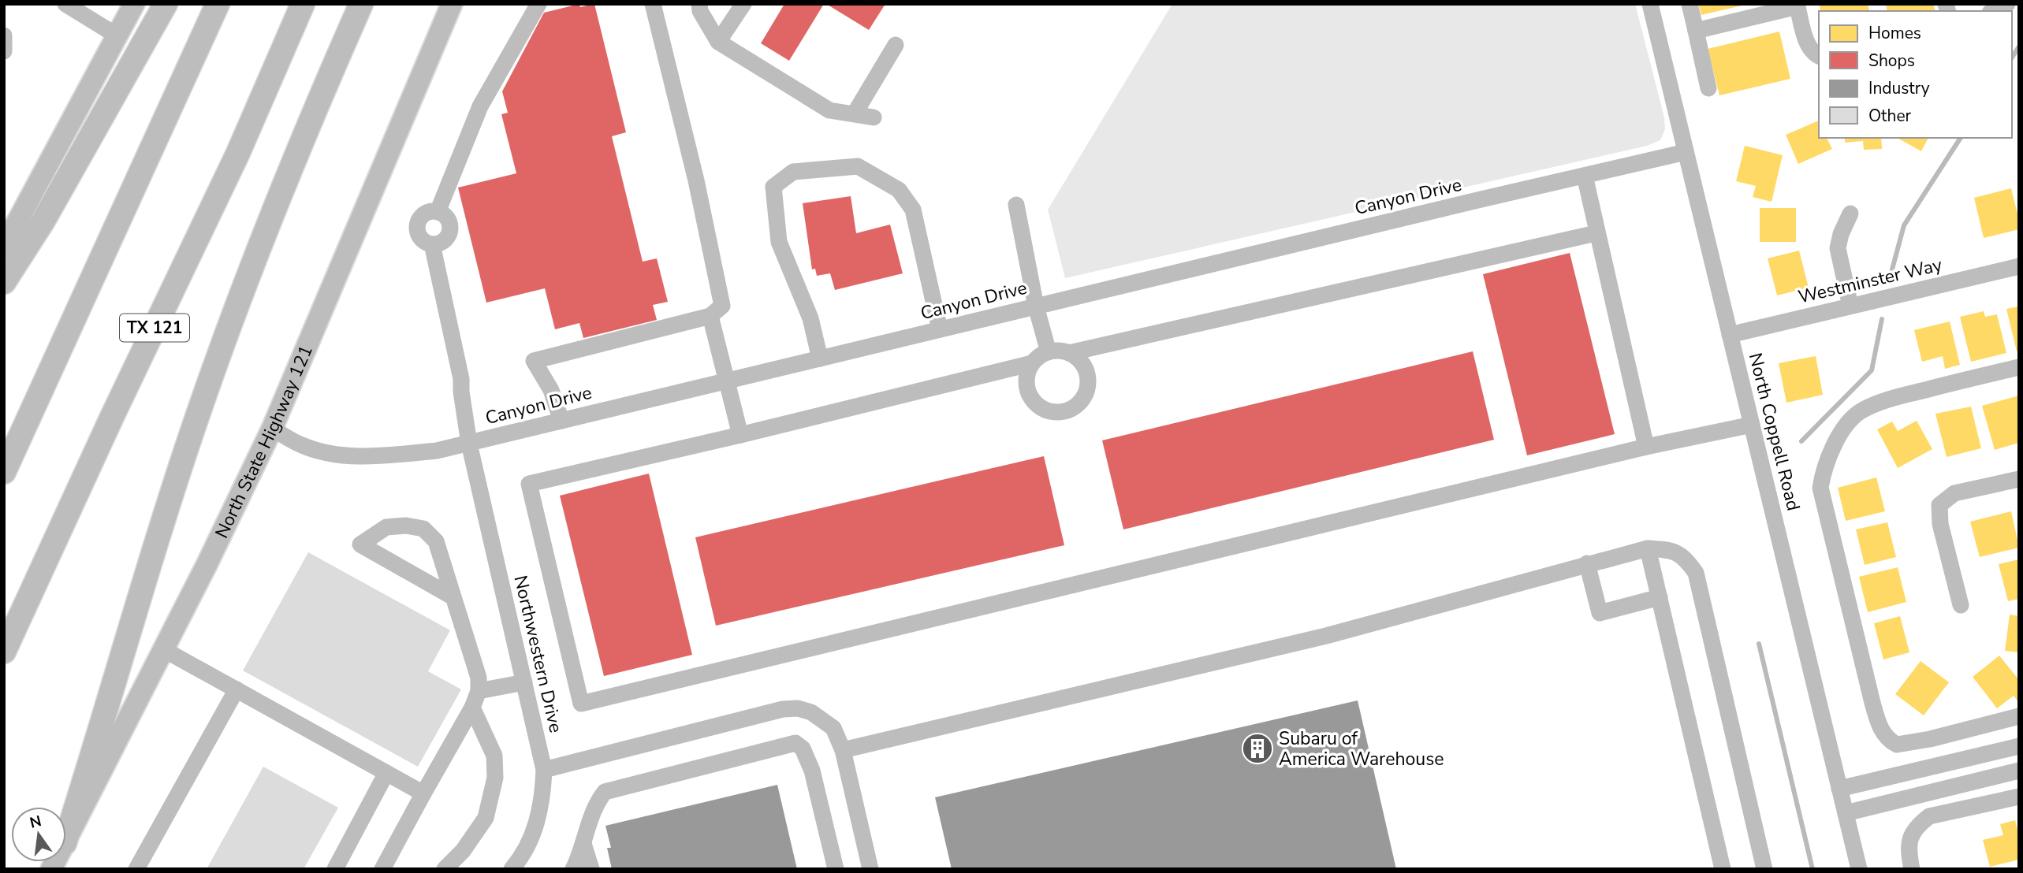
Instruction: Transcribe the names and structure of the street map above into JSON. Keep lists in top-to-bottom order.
{
  "streets": {
    "highway": ["TX 121"],
    "main road": ["North State Highway 121"],
    "street": [
      "Canyon Drive",
      "Westminster Way",
      "North Coppell Road",
      "Northwestern Drive"
    ]
  },
  "crossings": [
    ["Canyon Drive", "North Coppell Road"],
    ["Canyon Drive", "North State Highway 121"],
    ["Canyon Drive", "Northwestern Drive"],
    ["Westminster Way", "North Coppell Road"]
  ],
  "places": {
    "building": ["Subaru of America Warehouse"]
  },
  "legend": [
    "Homes",
    "Shops",
    "Industry",
    "Other"
  ],
  "north": "top"
}
